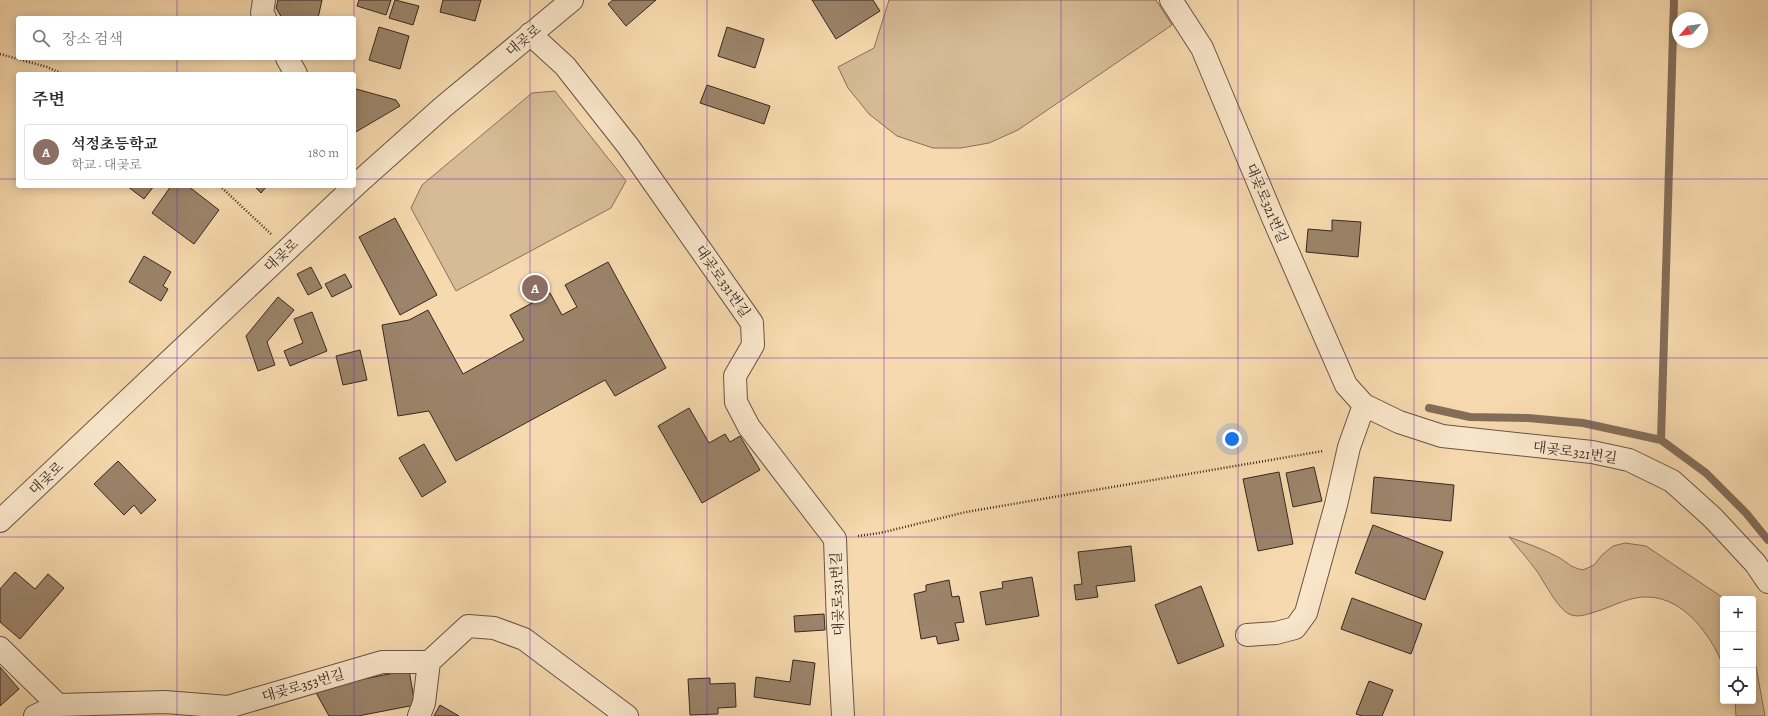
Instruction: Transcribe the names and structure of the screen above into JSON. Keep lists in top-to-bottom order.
{
  "streets": {
    "street": [
      "대곶로",
      "대곶로321번길",
      "대곶로331번길",
      "대곶로353번길"
    ]
  },
  "crossings": [
    ["대곶로", "대곶로331번길"]
  ],
  "north": "bottom left",
  "page": {
    "search": "장소 검색",
    "heading": "주변",
    "list": [
      {
        "mark": "A",
        "name": "석정초등학교",
        "note": "학교 · 대곶로",
        "value": "180 m"
      }
    ],
    "pins": "A",
    "map_buttons": ["+", "−"]
  }
}
